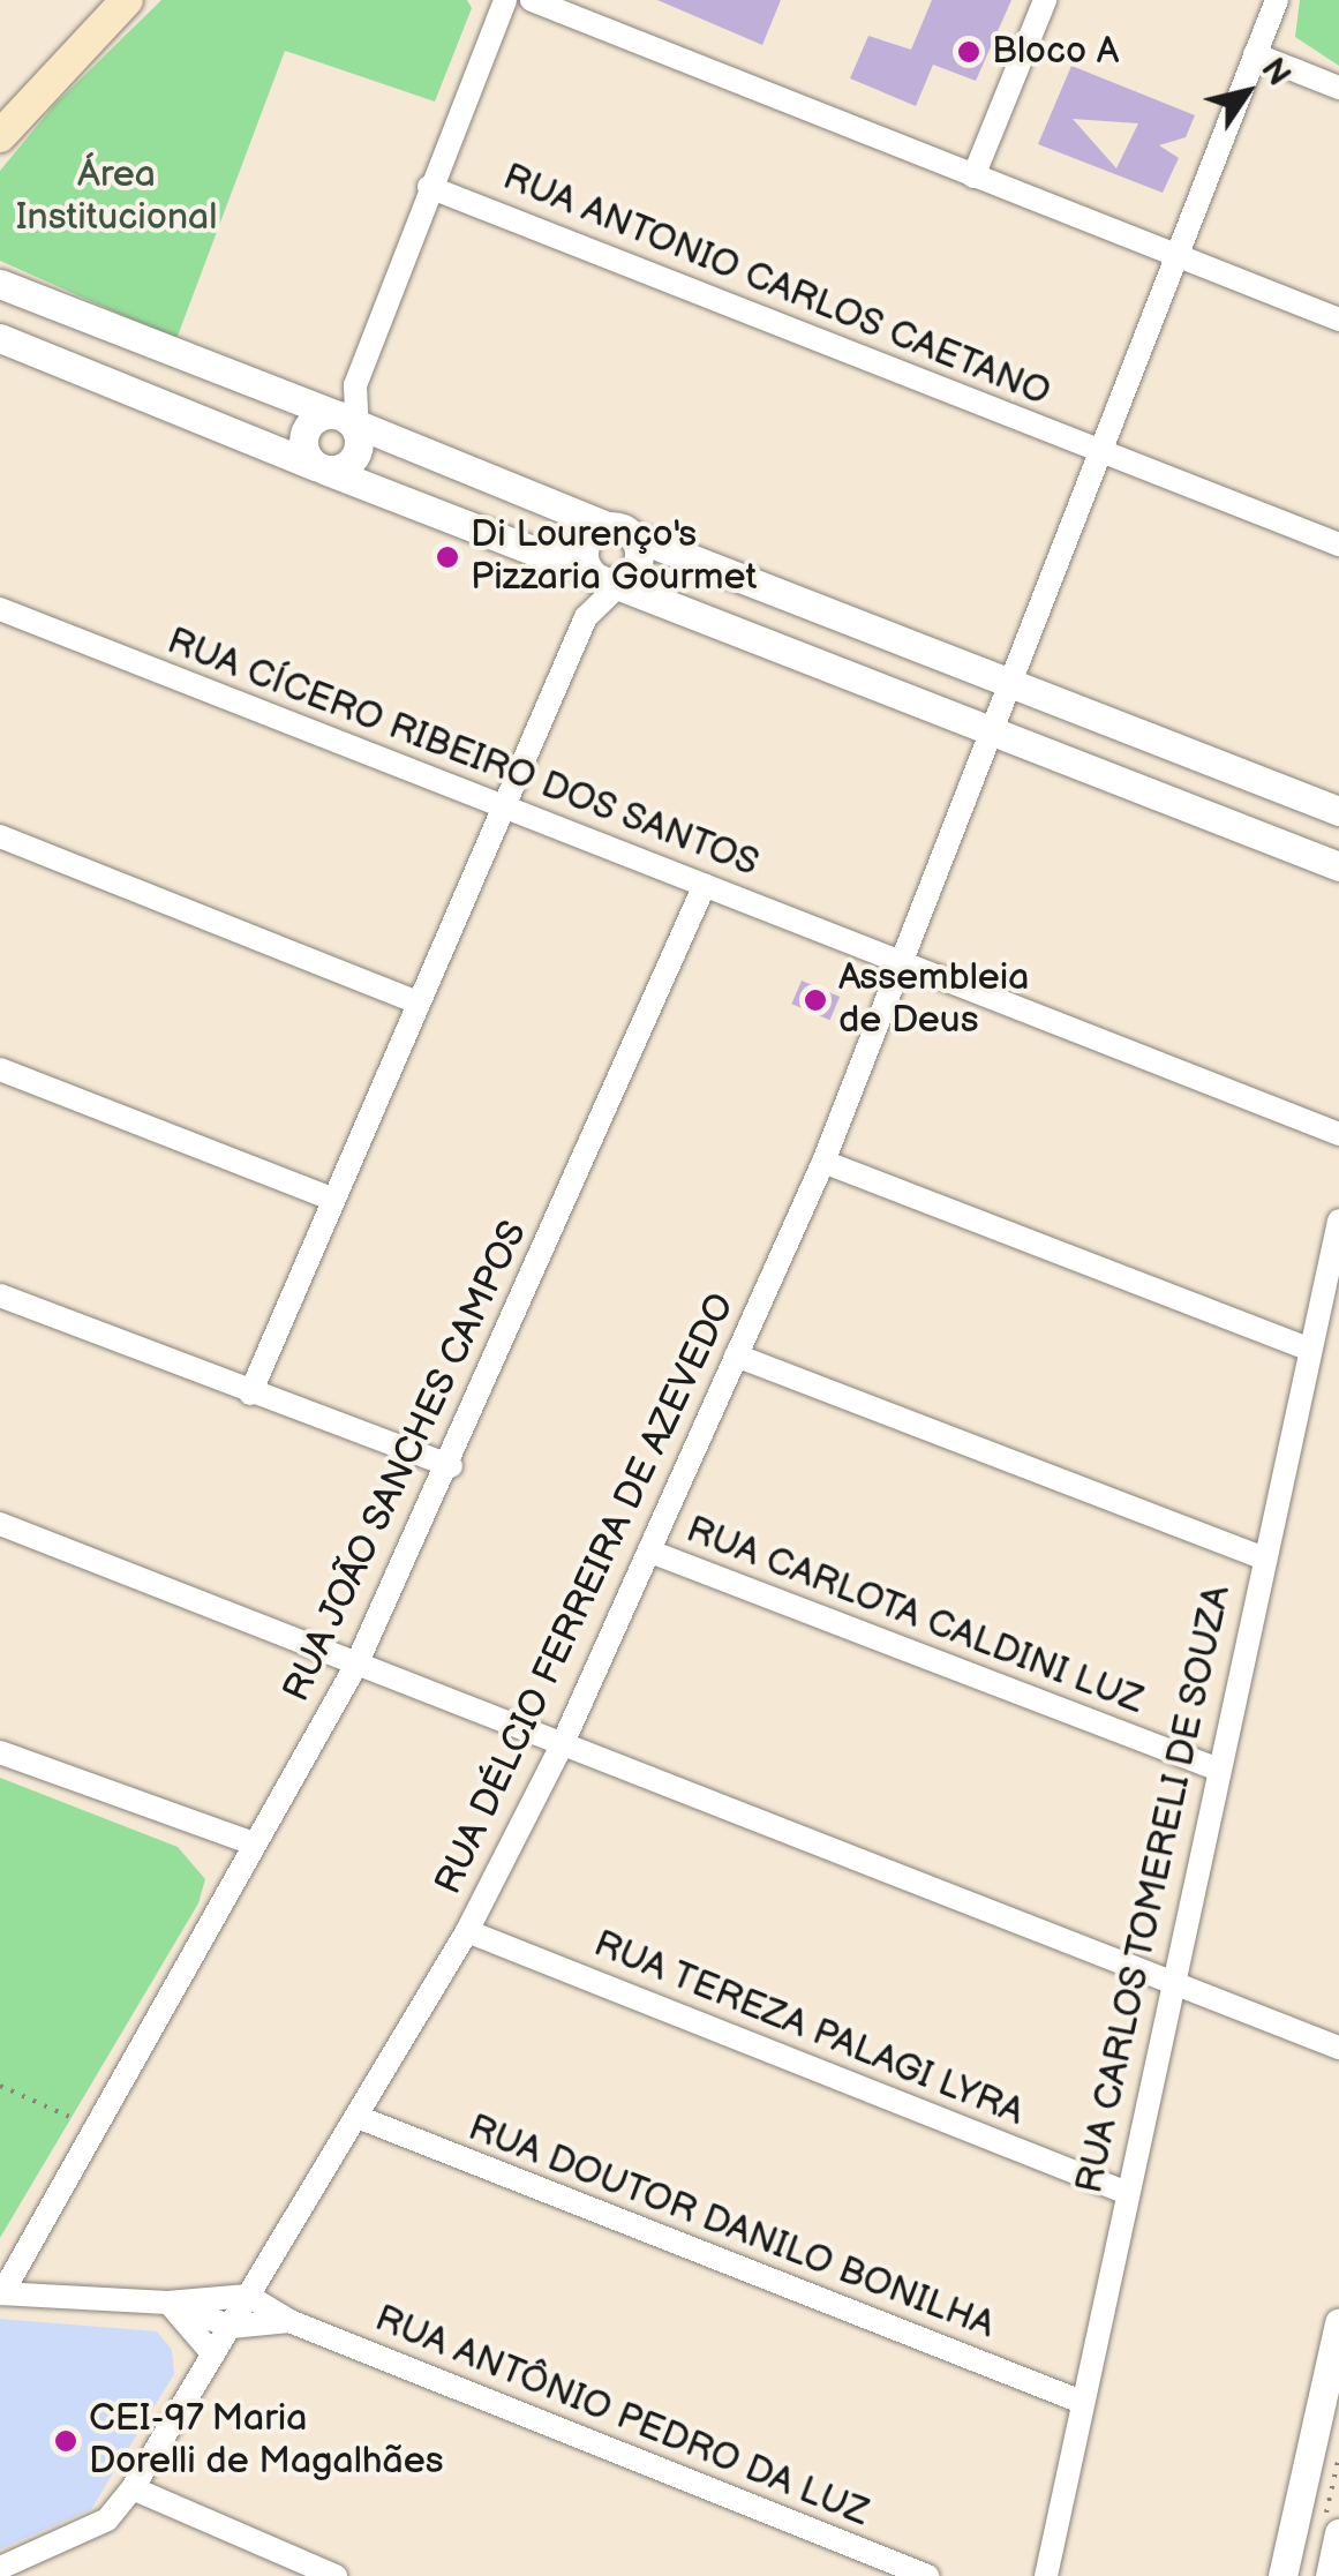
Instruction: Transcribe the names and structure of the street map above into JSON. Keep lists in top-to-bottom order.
{
  "streets": {
    "street": [
      "RUA ANTONIO CARLOS CAETANO",
      "RUA CÍCERO RIBEIRO DOS SANTOS",
      "RUA JOÃO SANCHES CAMPOS",
      "RUA DÉLCIO FERREIRA DE AZEVEDO",
      "RUA CARLOTA CALDINI LUZ",
      "RUA CARLOS TOMERELI DE SOUZA",
      "RUA TEREZA PALAGI LYRA",
      "RUA DOUTOR DANILO BONILHA",
      "RUA ANTÔNIO PEDRO DA LUZ"
    ]
  },
  "crossings": [
    ["RUA ANTONIO CARLOS CAETANO", "RUA DÉLCIO FERREIRA DE AZEVEDO"],
    ["RUA CÍCERO RIBEIRO DOS SANTOS", "RUA JOÃO SANCHES CAMPOS"],
    ["RUA CÍCERO RIBEIRO DOS SANTOS", "RUA DÉLCIO FERREIRA DE AZEVEDO"],
    ["RUA JOÃO SANCHES CAMPOS", "RUA ANTÔNIO PEDRO DA LUZ"],
    ["RUA DÉLCIO FERREIRA DE AZEVEDO", "RUA CARLOTA CALDINI LUZ"],
    ["RUA DÉLCIO FERREIRA DE AZEVEDO", "RUA TEREZA PALAGI LYRA"],
    ["RUA DÉLCIO FERREIRA DE AZEVEDO", "RUA DOUTOR DANILO BONILHA"],
    ["RUA DÉLCIO FERREIRA DE AZEVEDO", "RUA ANTÔNIO PEDRO DA LUZ"],
    ["RUA CARLOTA CALDINI LUZ", "RUA CARLOS TOMERELI DE SOUZA"],
    ["RUA CARLOS TOMERELI DE SOUZA", "RUA TEREZA PALAGI LYRA"],
    ["RUA CARLOS TOMERELI DE SOUZA", "RUA DOUTOR DANILO BONILHA"]
  ],
  "parks": ["Área Institucional"],
  "places": [
    "Bloco A",
    "Di Lourenço's Pizzaria Gourmet",
    "Assembleia de Deus",
    "CEI-97 Maria Dorelli de Magalhães"
  ],
  "north": "top right"
}
